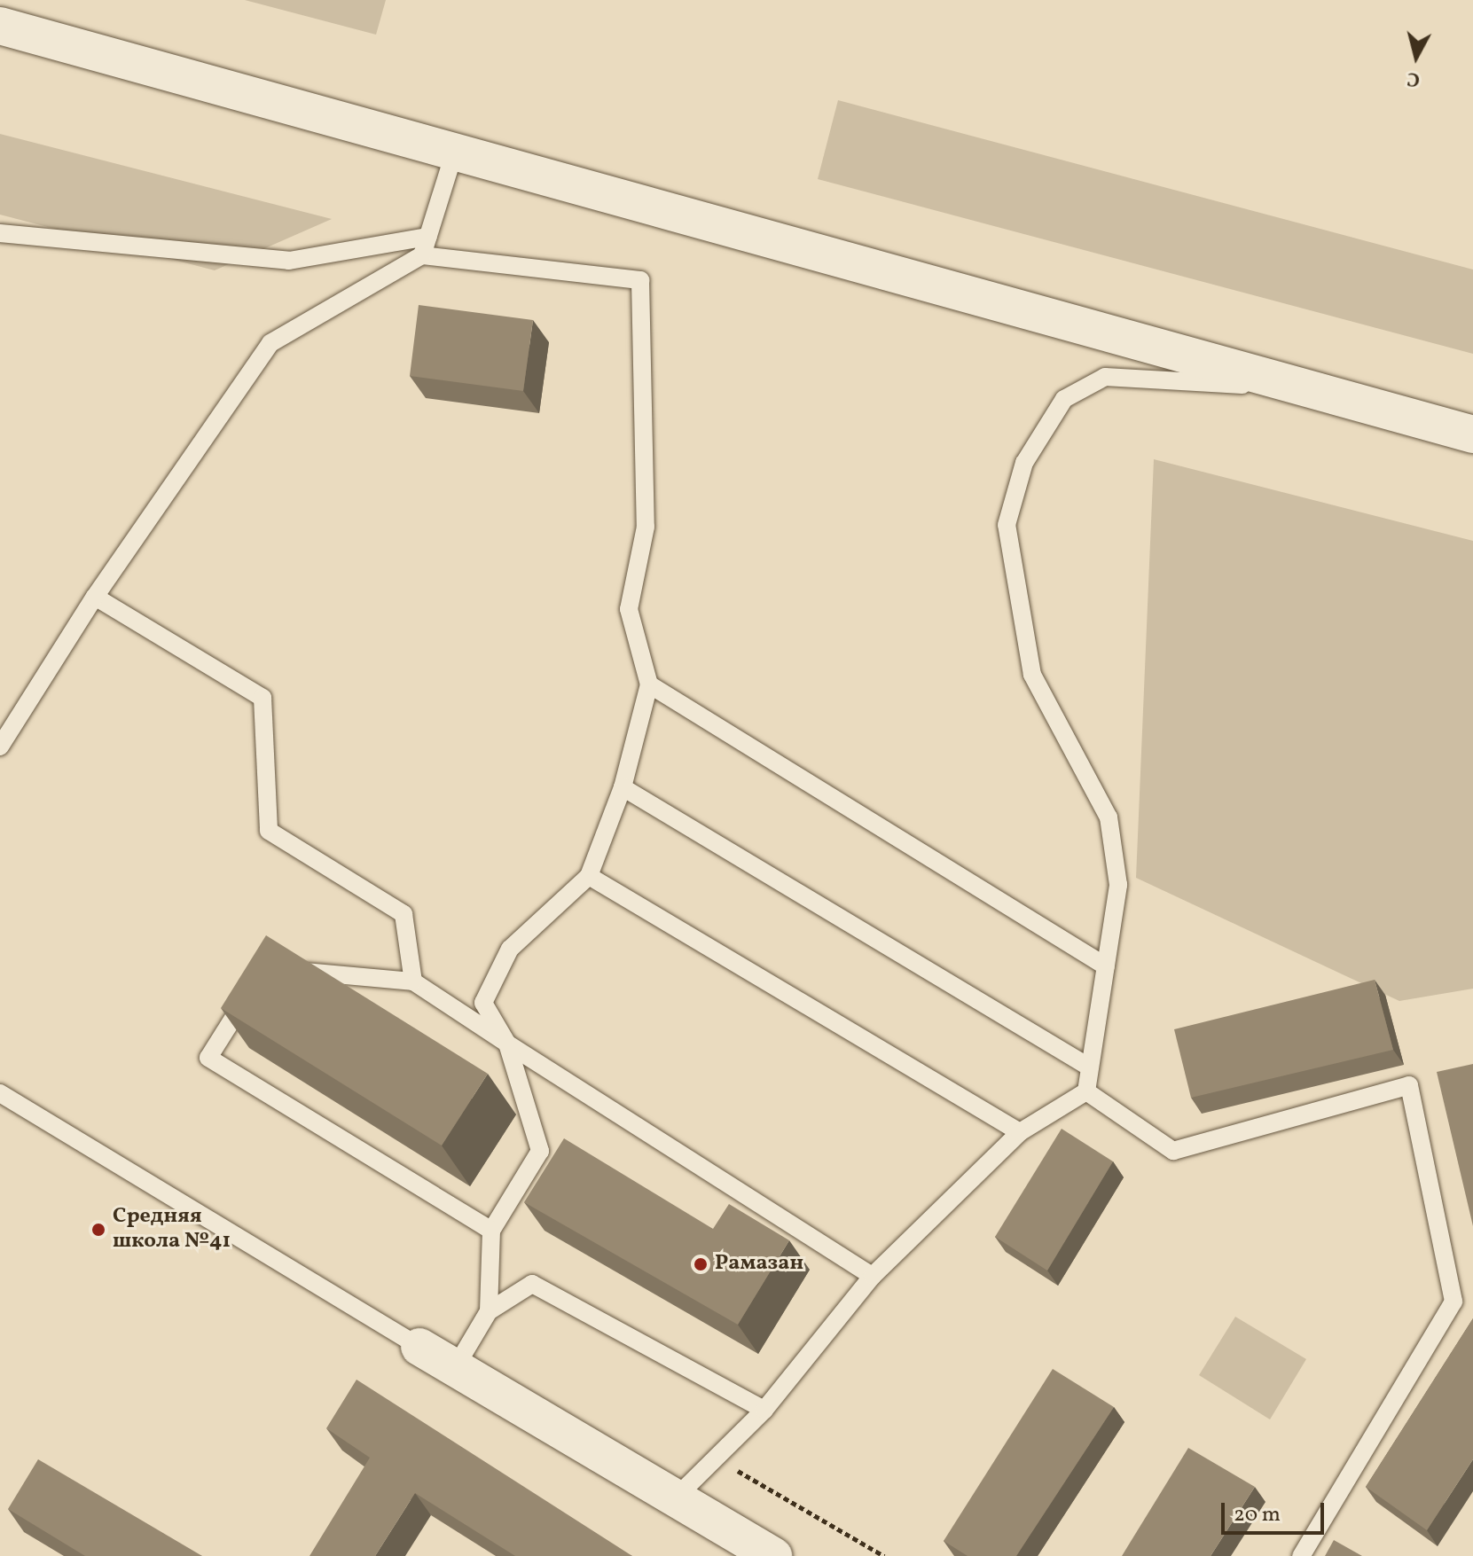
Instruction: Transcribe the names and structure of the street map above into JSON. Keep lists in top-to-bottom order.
{
  "places": ["Средняя школа №41", "Рамазан"],
  "scale_bar": "20 m",
  "north": "bottom"
}
